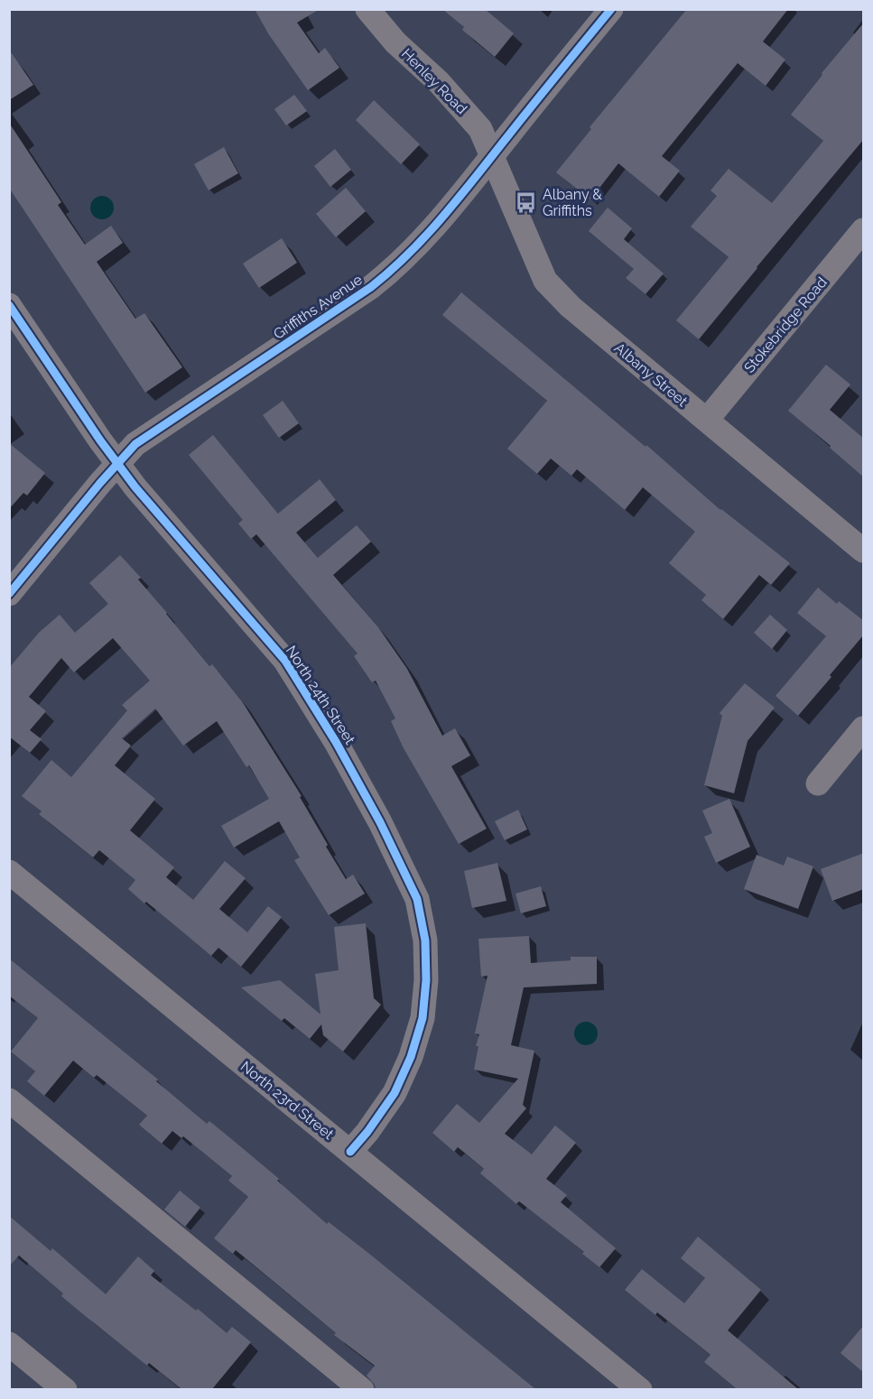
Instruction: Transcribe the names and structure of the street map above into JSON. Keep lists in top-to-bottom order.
{
  "streets": {
    "street": [
      "Henley Road",
      "Griffiths Avenue",
      "Stokebridge Road",
      "Albany Street",
      "North 24th Street",
      "North 23rd Street"
    ]
  },
  "crossings": [
    ["Henley Road", "Griffiths Avenue"],
    ["Henley Road", "Albany Street"],
    ["Griffiths Avenue", "Albany Street"],
    ["Griffiths Avenue", "North 24th Street"],
    ["Stokebridge Road", "Albany Street"],
    ["North 24th Street", "North 23rd Street"]
  ],
  "places": {
    "bus stop": ["Albany & Griffiths"]
  }
}
